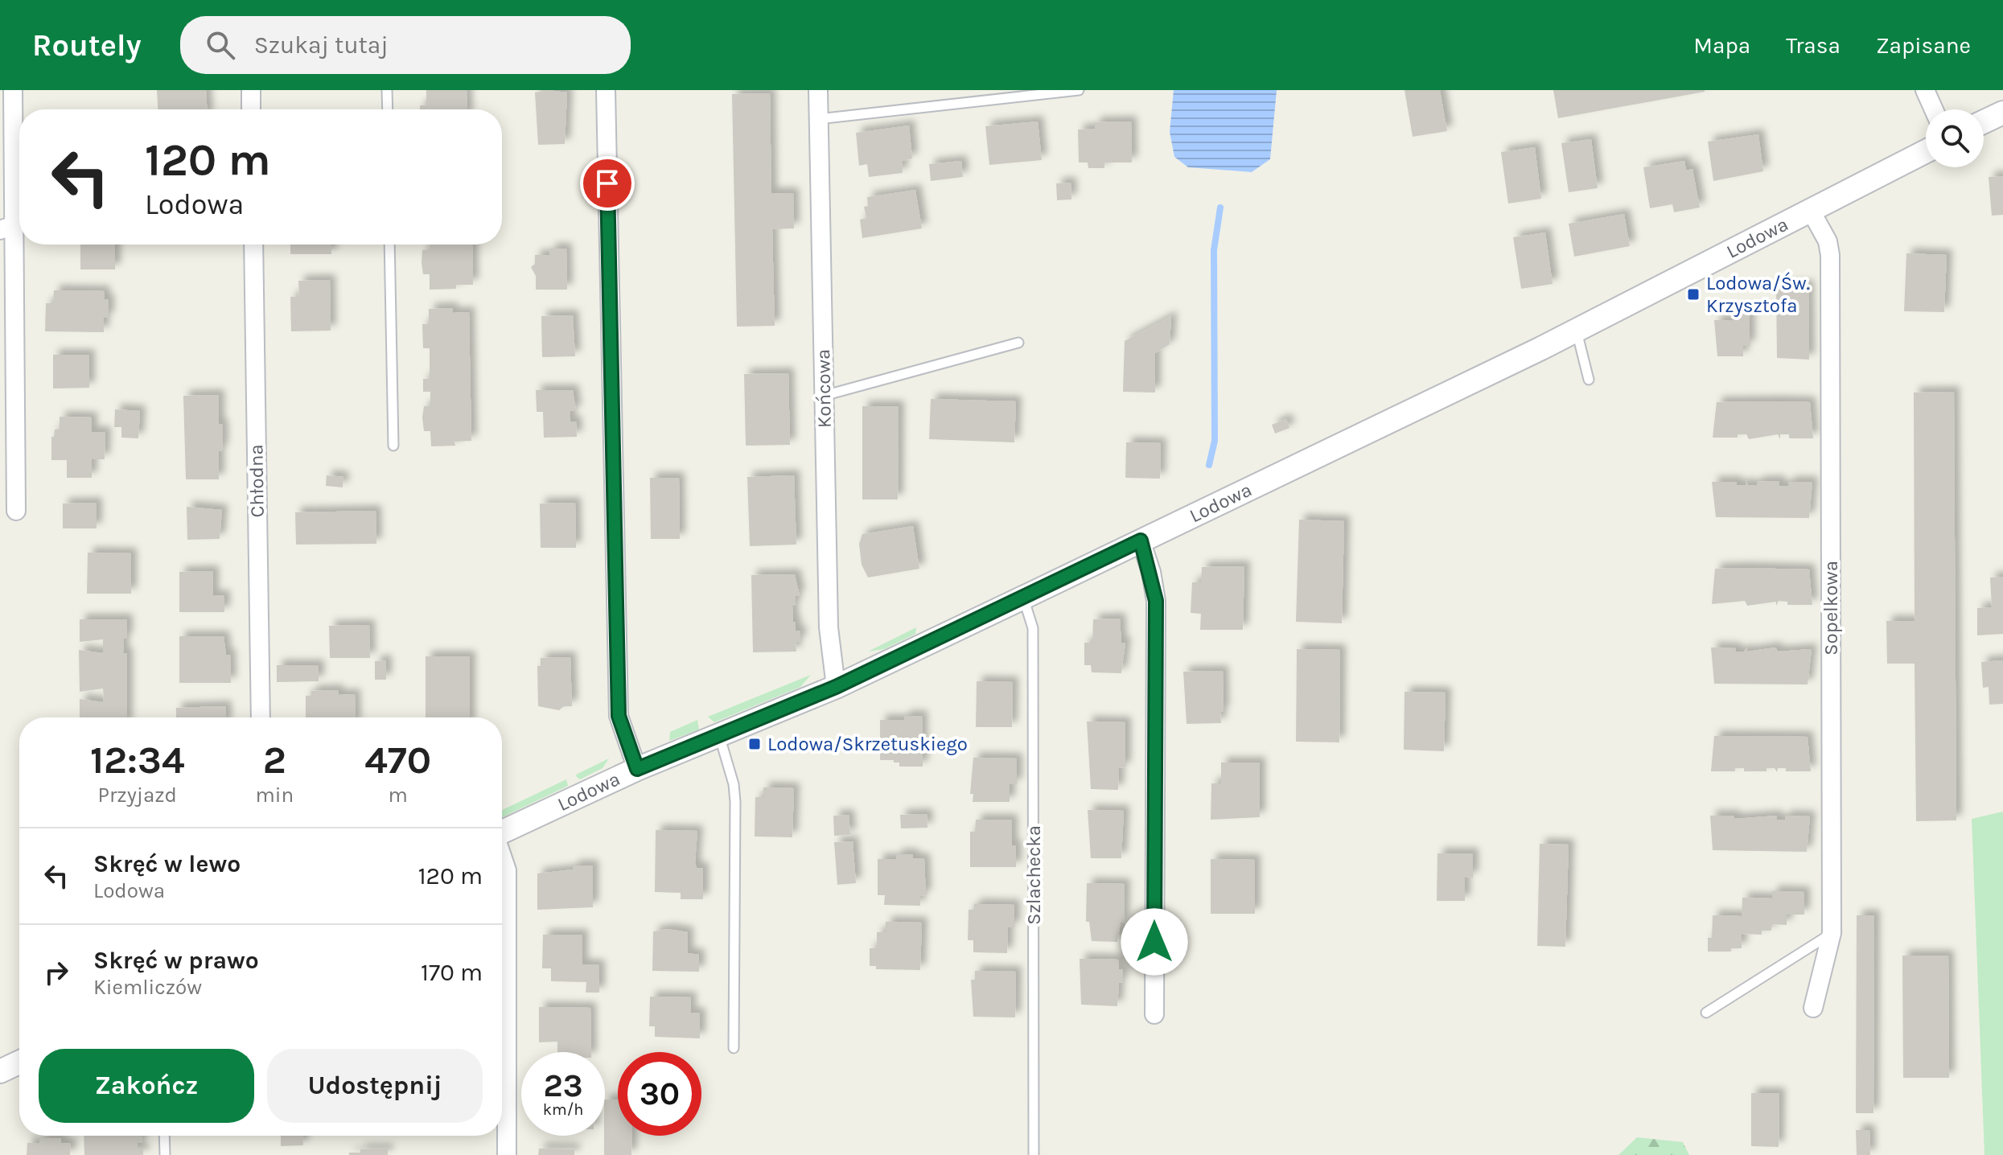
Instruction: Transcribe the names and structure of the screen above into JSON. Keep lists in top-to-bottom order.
{
  "streets": {
    "street": [
      "Lodowa",
      "Końcowa",
      "Chłodna",
      "Sopelkowa"
    ],
    "lane": ["Szlachecka"]
  },
  "crossings": [
    ["Lodowa", "Końcowa"],
    ["Lodowa", "Sopelkowa"],
    ["Lodowa", "Szlachecka"]
  ],
  "places": {
    "transit": ["Lodowa/Św. Krzysztofa", "Lodowa/Skrzetuskiego"]
  },
  "page": {
    "header": "Routely",
    "search": "Szukaj tutaj",
    "nav": ["Mapa", "Trasa", "Zapisane"],
    "turn": ["120 m", "Lodowa"],
    "eta": [
      "12:34",
      "Przyjazd",
      "2",
      "min",
      "470",
      "m"
    ],
    "list": [
      {
        "name": "Skręć w lewo",
        "note": "Lodowa",
        "value": "120 m"
      },
      {
        "name": "Skręć w prawo",
        "note": "Kiemliczów",
        "value": "170 m"
      }
    ],
    "buttons": ["Zakończ", "Udostępnij"],
    "speed": "23 km/h",
    "limit": "30"
  }
}
